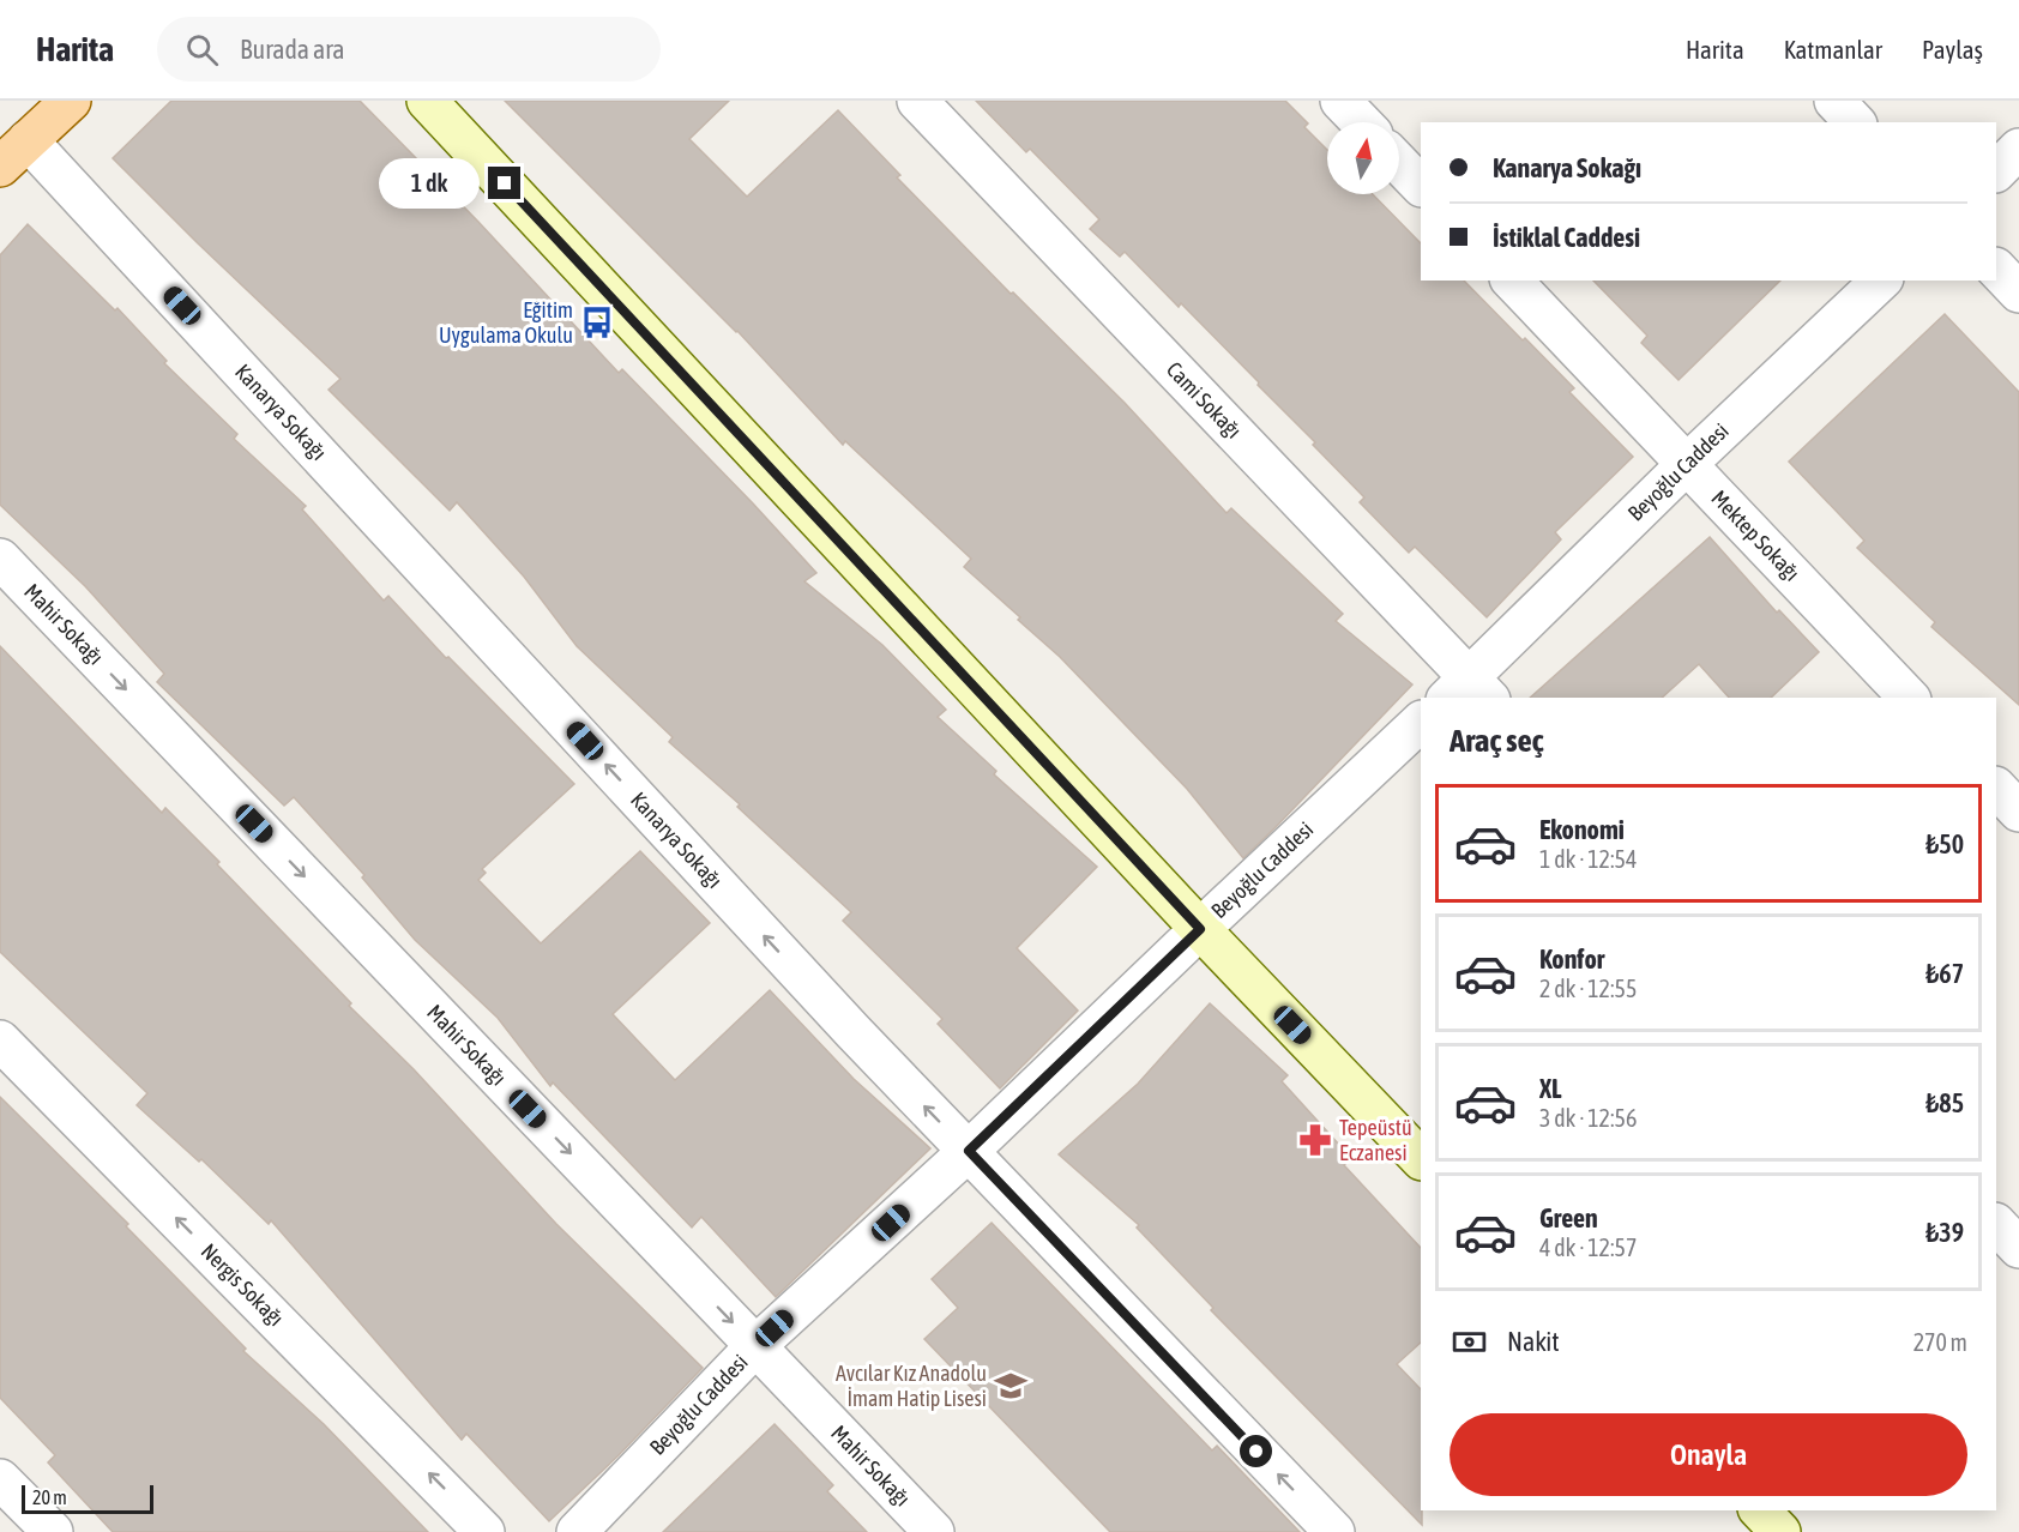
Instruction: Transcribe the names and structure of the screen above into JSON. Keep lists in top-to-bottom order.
{
  "streets": {
    "street": [
      "Cami Sokağı",
      "Kanarya Sokağı",
      "Beyoğlu Caddesi",
      "Mektep Sokağı",
      "Mahir Sokağı",
      "Nergis Sokağı"
    ]
  },
  "crossings": [
    ["Cami Sokağı", "Beyoğlu Caddesi"],
    ["Kanarya Sokağı", "Beyoğlu Caddesi"],
    ["Beyoğlu Caddesi", "Mektep Sokağı"],
    ["Beyoğlu Caddesi", "Mahir Sokağı"]
  ],
  "one_way": ["Mahir Sokağı", "Nergis Sokağı"],
  "places": {
    "bus stop": ["Eğitim Uygulama Okulu"],
    "pharmacy": ["Tepeüstü Eczanesi"],
    "school or university": ["Avcılar Kız Anadolu İmam Hatip Lisesi"]
  },
  "scale_bar": "20 m",
  "north": "top",
  "page": {
    "header": "Harita",
    "search": "Burada ara",
    "nav": ["Harita", "Katmanlar", "Paylaş"],
    "banner": ["Kanarya Sokağı", "İstiklal Caddesi"],
    "bubble": "1 dk",
    "heading": "Araç seç",
    "list": [
      {
        "name": "Ekonomi",
        "note": "1 dk · 12:54",
        "value": "₺50"
      },
      {
        "name": "Konfor",
        "note": "2 dk · 12:55",
        "value": "₺67"
      },
      {
        "name": "XL",
        "note": "3 dk · 12:56",
        "value": "₺85"
      },
      {
        "name": "Green",
        "note": "4 dk · 12:57",
        "value": "₺39"
      }
    ],
    "pay": ["Nakit", "270 m"],
    "buttons": "Onayla",
    "scale": "20 m"
  }
}
